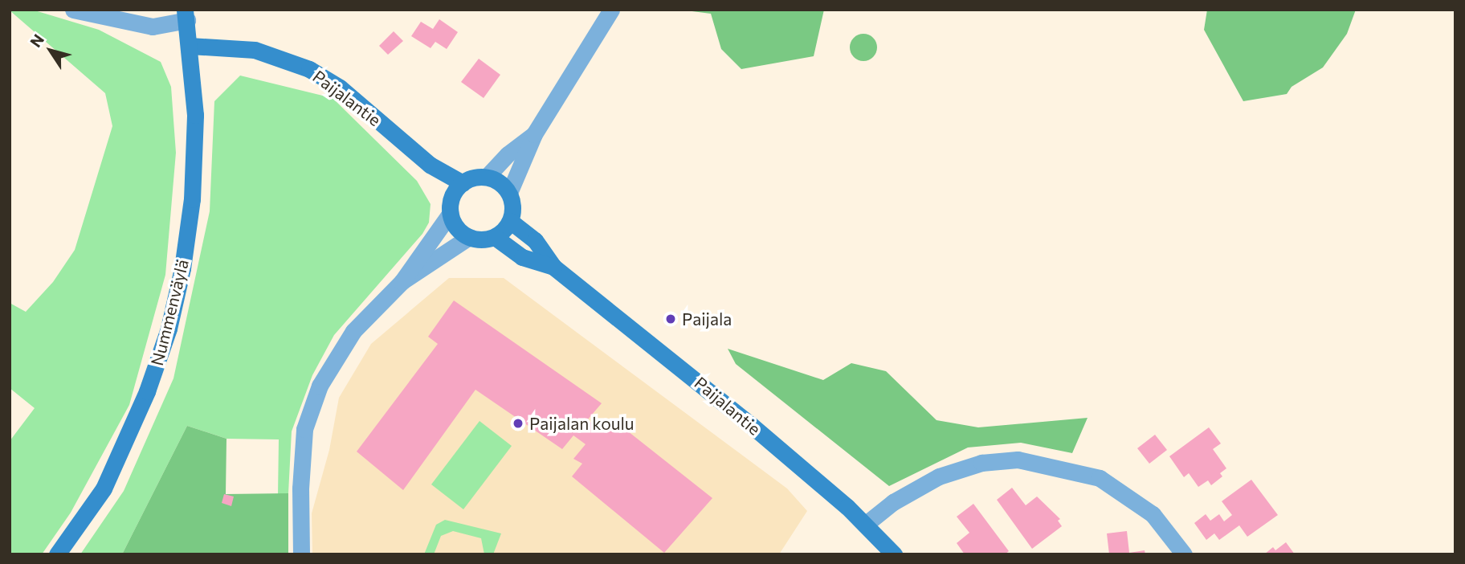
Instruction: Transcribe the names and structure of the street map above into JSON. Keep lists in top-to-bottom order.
{
  "streets": {
    "street": ["Paijalantie", "Nummenväylä"]
  },
  "crossings": [
    ["Paijalantie", "Nummenväylä"]
  ],
  "places": ["Paijala", "Paijalan koulu"],
  "north": "top left"
}
